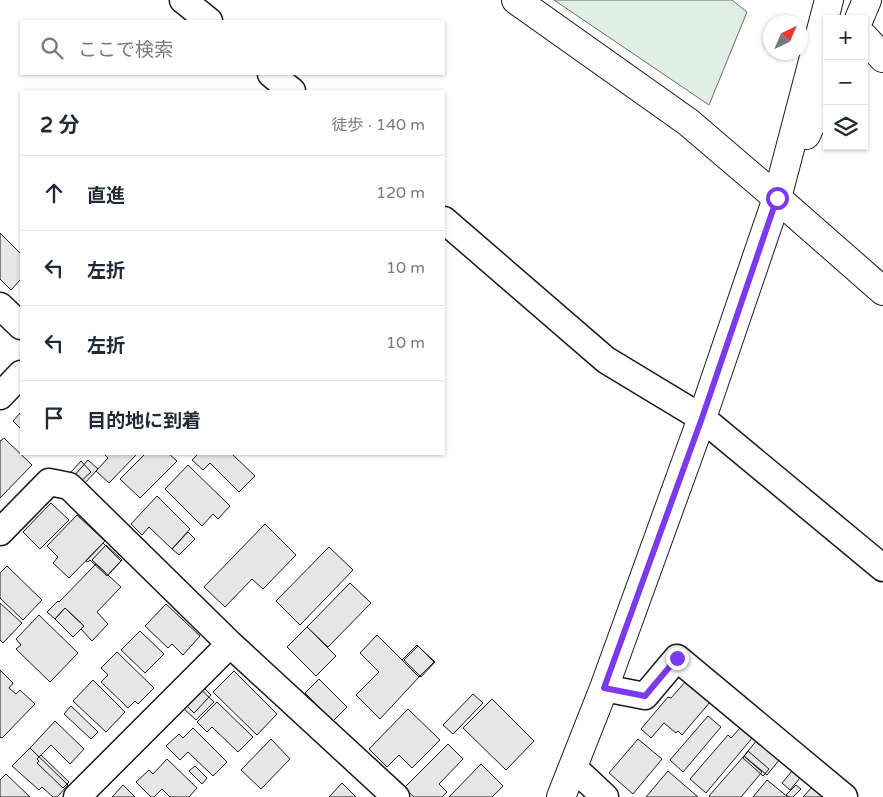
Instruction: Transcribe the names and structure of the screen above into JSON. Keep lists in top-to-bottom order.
{
  "north": "top right",
  "page": {
    "map_buttons": ["+", "−"],
    "search": "ここで検索",
    "heading": ["2 分", "徒歩 · 140 m"],
    "list": [
      ["直進", "120 m"],
      ["左折", "10 m"],
      ["左折", "10 m"],
      "目的地に到着"
    ]
  }
}
